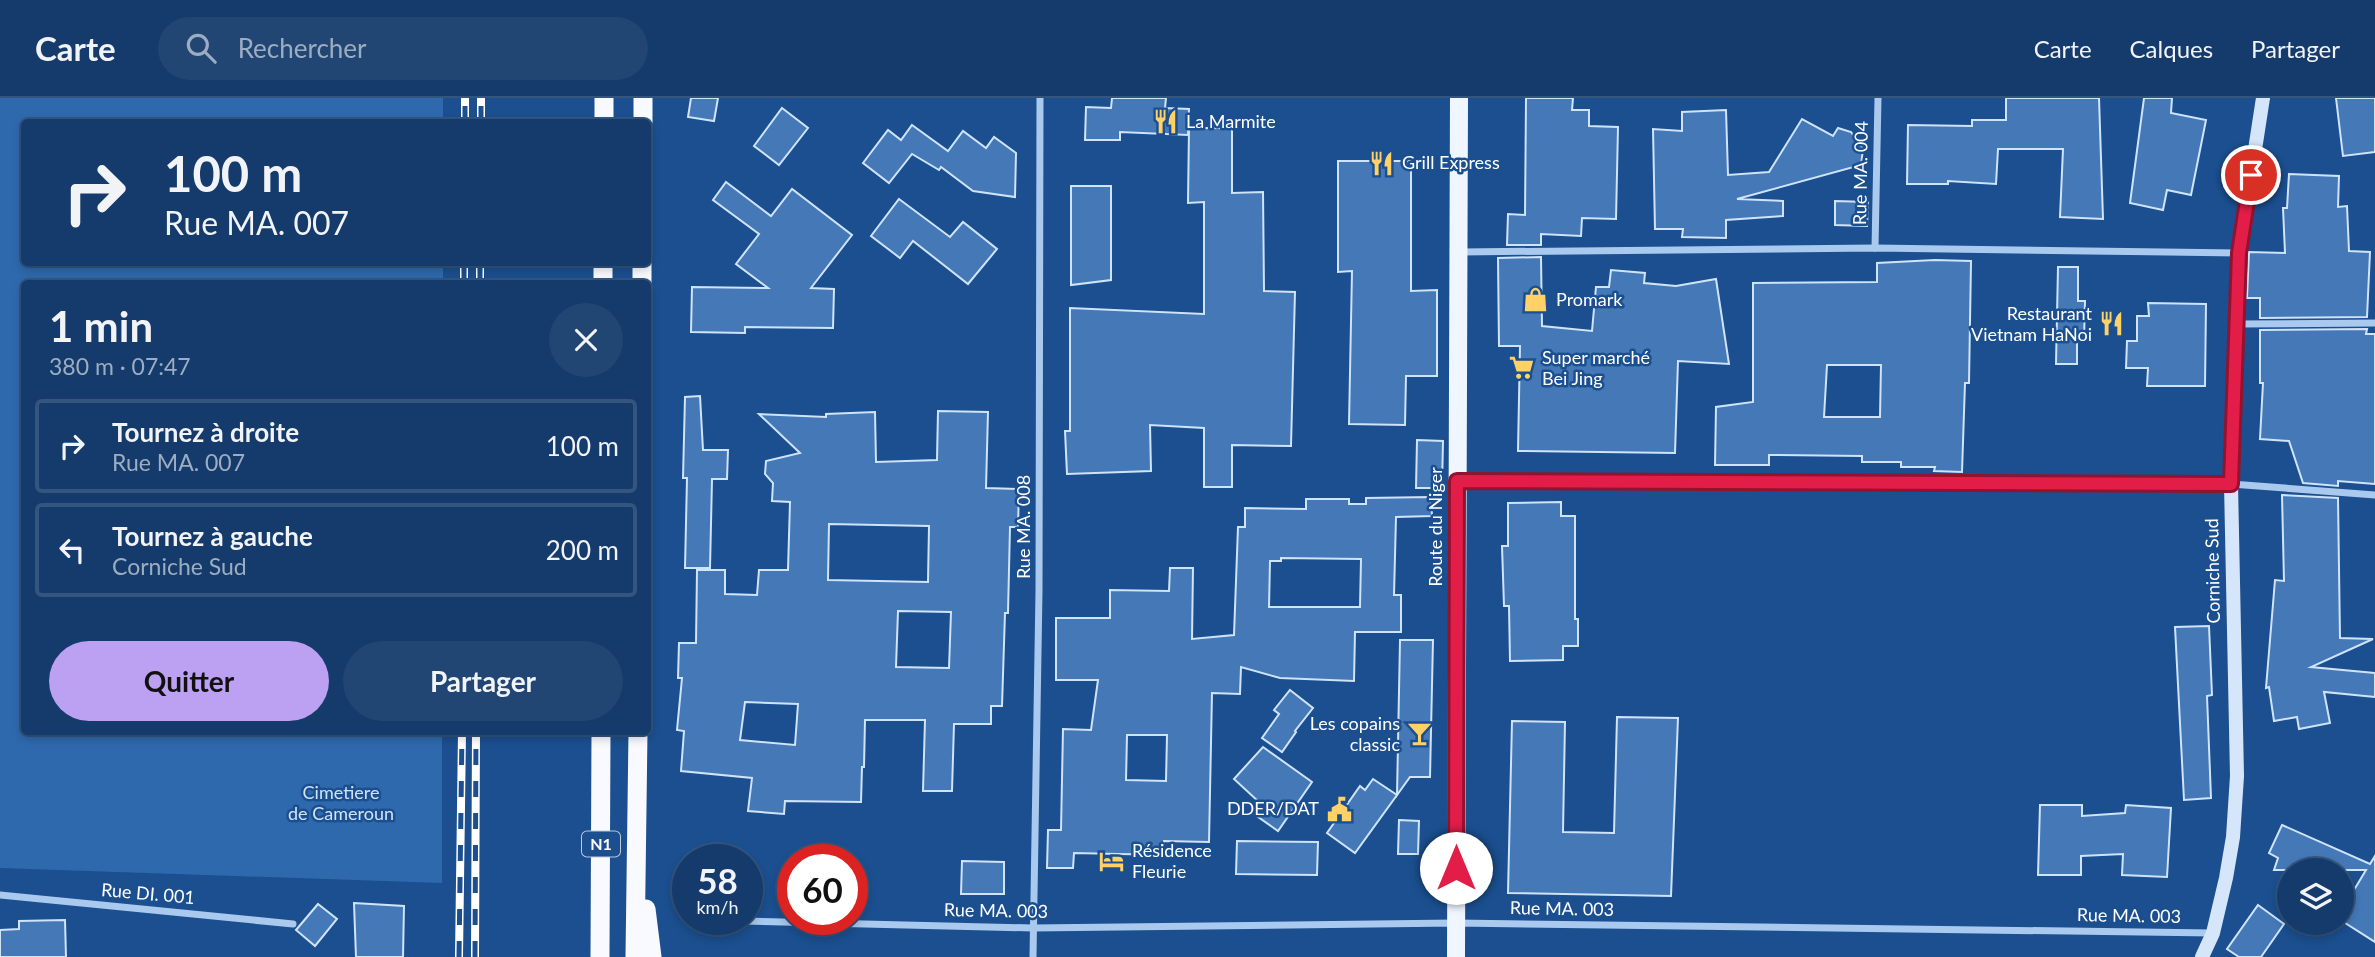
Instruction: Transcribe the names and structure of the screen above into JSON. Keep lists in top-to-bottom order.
{
  "streets": {
    "highway": ["N1"],
    "main road": ["Route du Niger", "Corniche Sud"],
    "street": [
      "Rue MA. 004",
      "Rue MA. 008",
      "Rue DI. 001",
      "Rue MA. 003"
    ]
  },
  "crossings": [
    ["Rue MA. 008", "Rue MA. 003"],
    ["Route du Niger", "Rue MA. 003"],
    ["Corniche Sud", "Rue MA. 003"]
  ],
  "parks": ["Cimetiere de Cameroun"],
  "places": {
    "restaurant": ["La Marmite", "Grill Express", "Restaurant Vietnam HaNoi"],
    "shop": ["Promark"],
    "supermarket": ["Super marché Bei Jing"],
    "bar": ["Les copains classic"],
    "public building": ["DDER/DAT"],
    "hotel": ["Résidence Fleurie"]
  },
  "page": {
    "header": "Carte",
    "search": "Rechercher",
    "nav": ["Carte", "Calques", "Partager"],
    "turn": ["100 m", "Rue MA. 007"],
    "heading": ["1 min", "380 m · 07:47"],
    "list": [
      {
        "name": "Tournez à droite",
        "note": "Rue MA. 007",
        "value": "100 m"
      },
      {
        "name": "Tournez à gauche",
        "note": "Corniche Sud",
        "value": "200 m"
      }
    ],
    "buttons": ["Quitter", "Partager"],
    "speed": "58 km/h",
    "limit": "60"
  }
}
